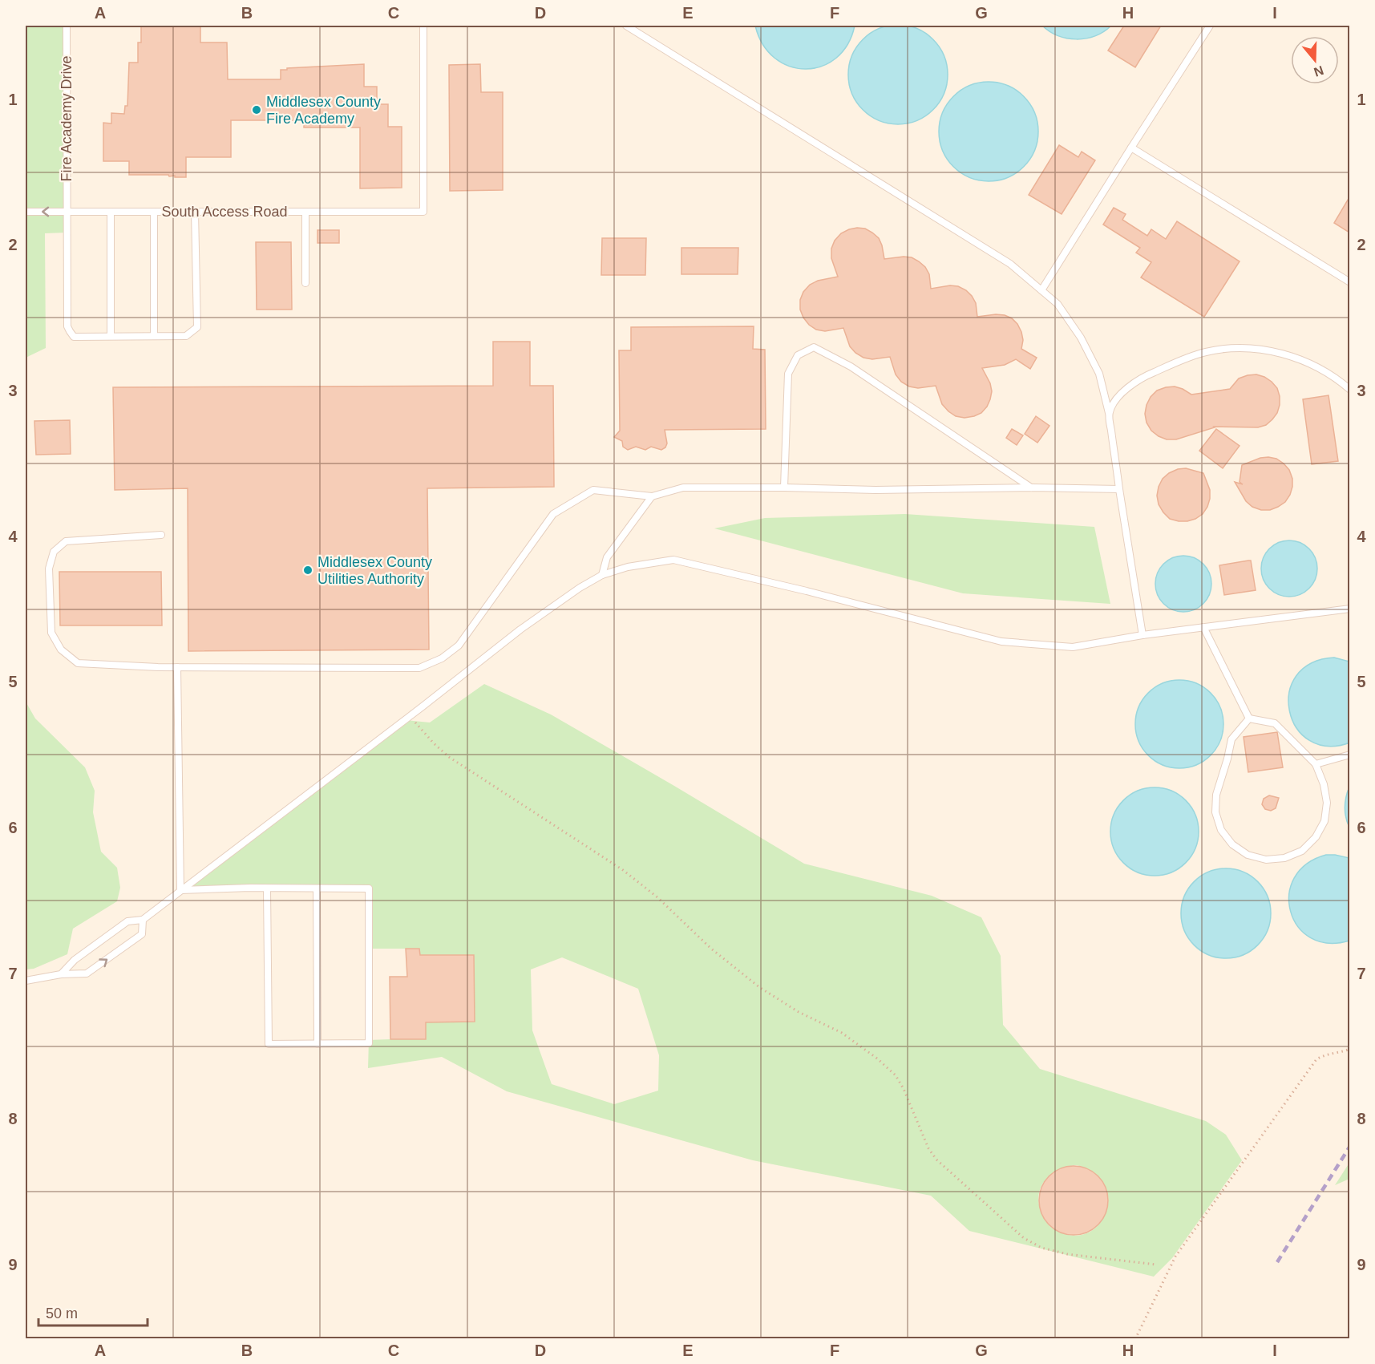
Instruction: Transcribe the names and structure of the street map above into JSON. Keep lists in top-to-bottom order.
{
  "streets": {
    "lane": ["Fire Academy Drive", "South Access Road"]
  },
  "crossings": [
    ["Fire Academy Drive", "South Access Road"]
  ],
  "places": ["Middlesex County Fire Academy", "Middlesex County Utilities Authority"],
  "scale_bar": "50 m",
  "north": "bottom",
  "grid": {
    "columns": [
      "A",
      "B",
      "C",
      "D",
      "E",
      "F",
      "G",
      "H",
      "I"
    ],
    "rows": [
      "1",
      "2",
      "3",
      "4",
      "5",
      "6",
      "7",
      "8",
      "9"
    ]
  }
}
